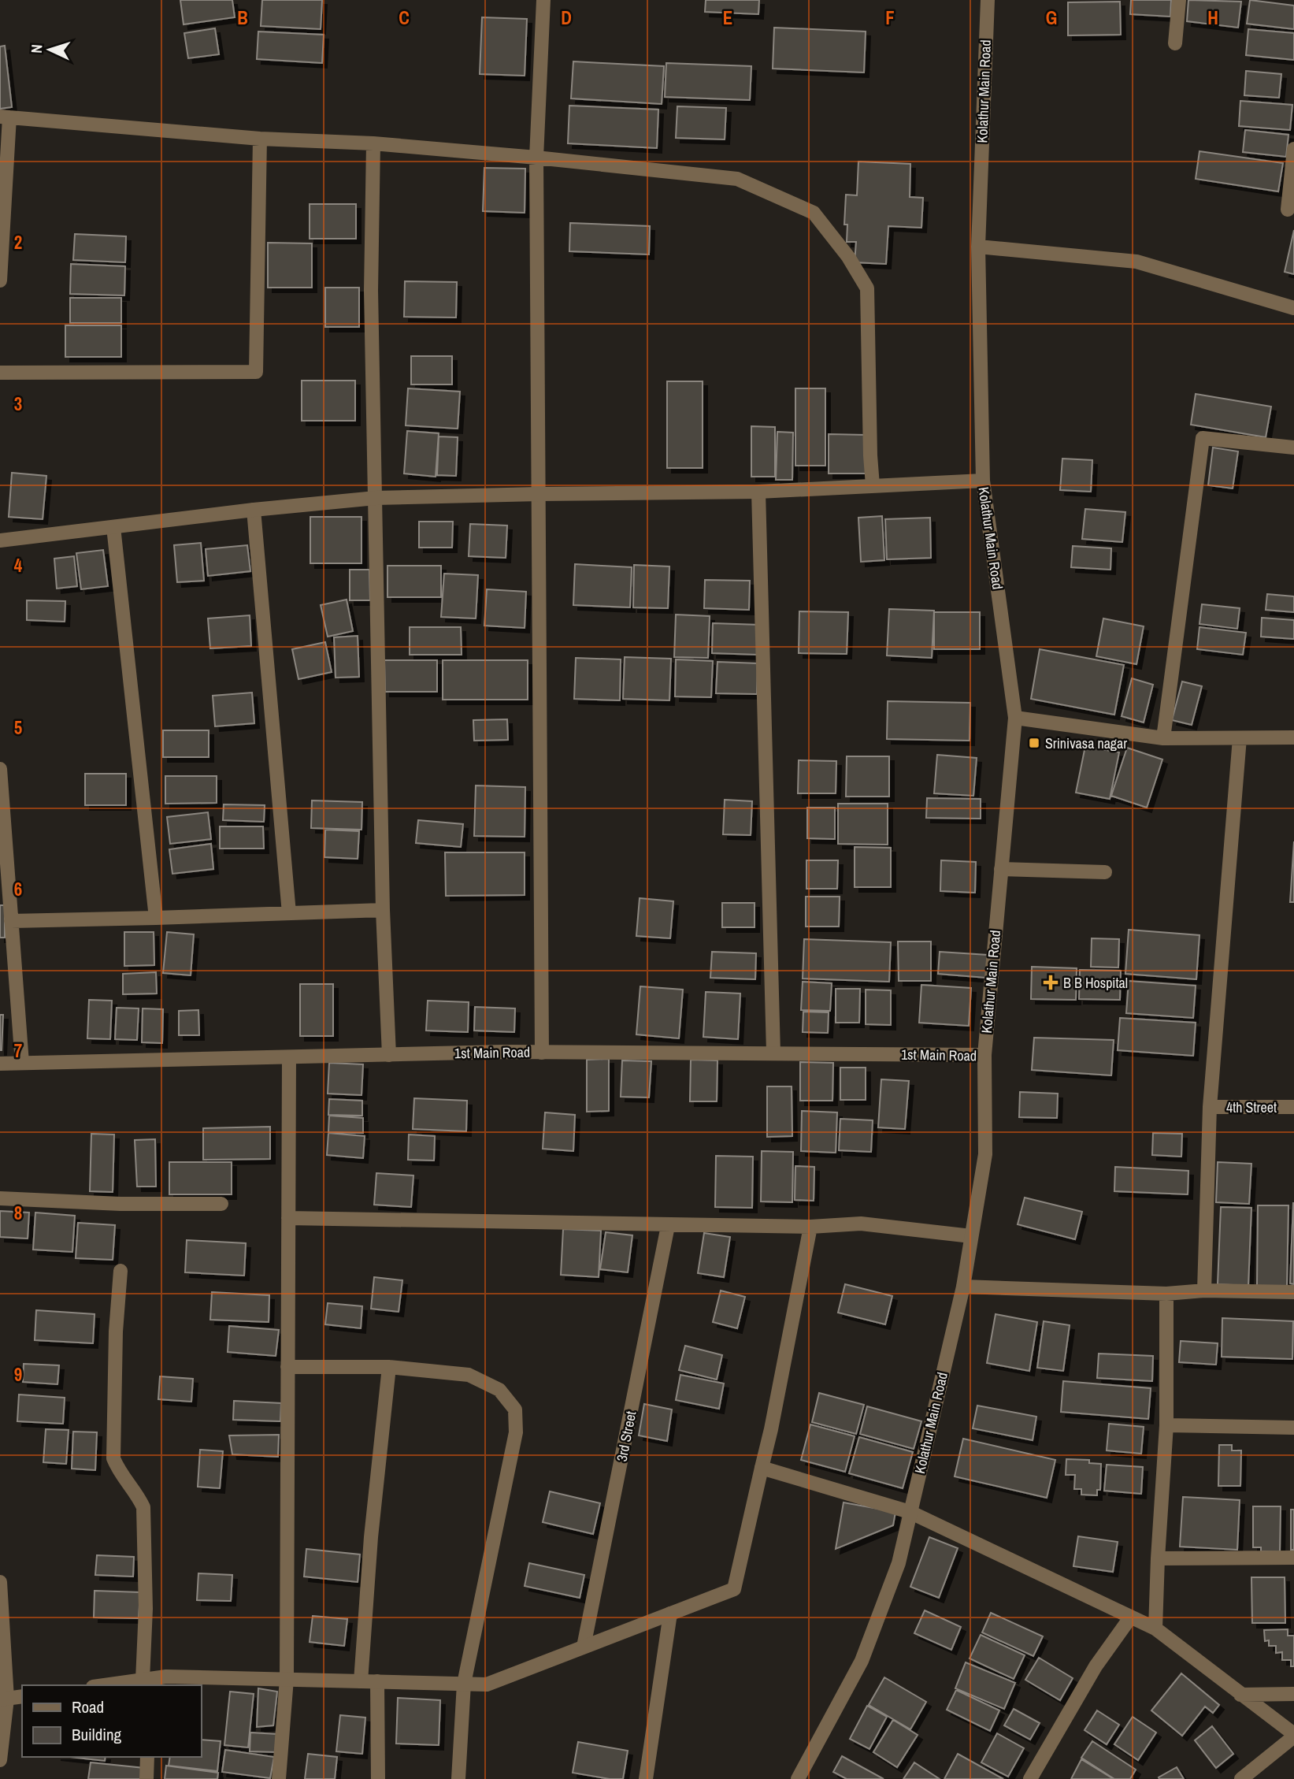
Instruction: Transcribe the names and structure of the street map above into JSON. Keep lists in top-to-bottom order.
{
  "streets": {
    "street": [
      "Kolathur Main Road",
      "1st Main Road",
      "4th Street",
      "3rd Street"
    ]
  },
  "crossings": [
    ["Kolathur Main Road", "1st Main Road"]
  ],
  "places": {
    "transit": ["Srinivasa nagar"],
    "health": ["B B Hospital"]
  },
  "legend": ["Road", "Building"],
  "north": "left",
  "grid": {
    "columns": [
      "B",
      "C",
      "D",
      "E",
      "F",
      "G",
      "H"
    ],
    "rows": [
      "2",
      "3",
      "4",
      "5",
      "6",
      "7",
      "8",
      "9"
    ]
  }
}
